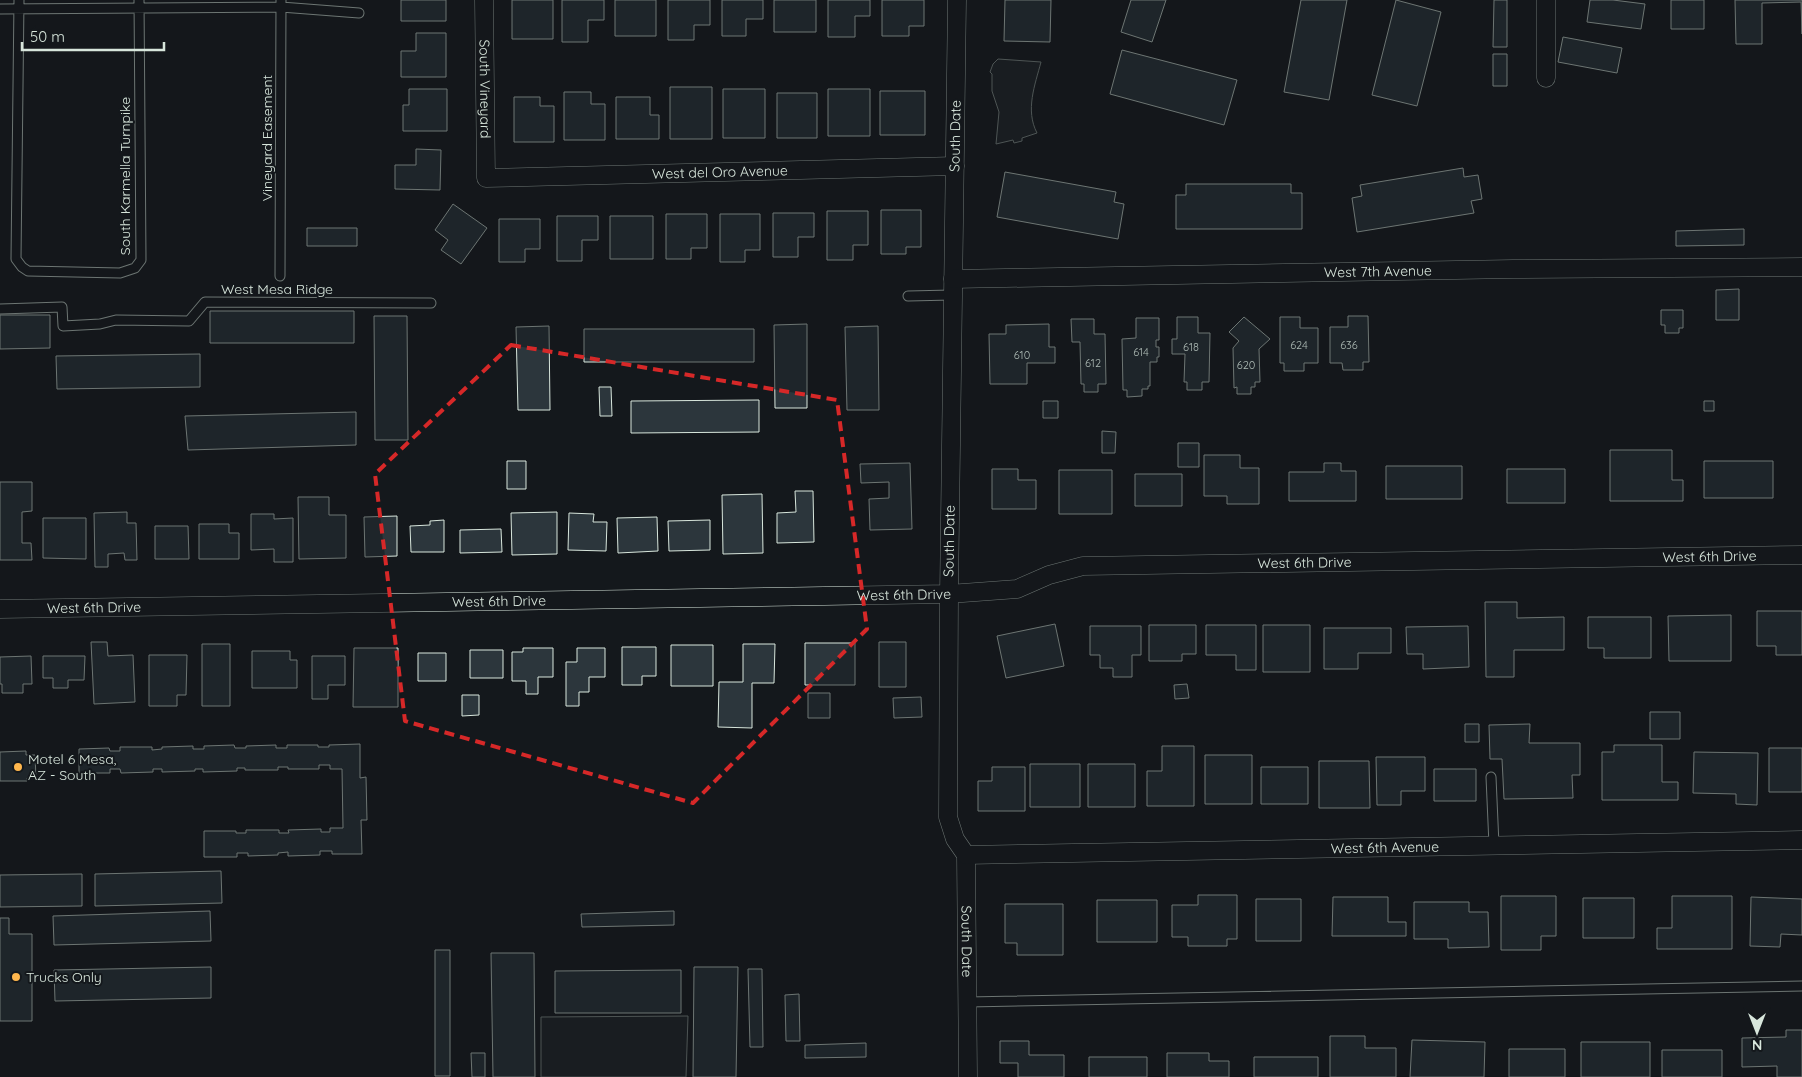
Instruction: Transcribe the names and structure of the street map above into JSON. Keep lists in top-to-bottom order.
{
  "streets": {
    "street": [
      "South Vineyard",
      "South Date",
      "West del Oro Avenue",
      "West 7th Avenue",
      "West 6th Drive",
      "West 6th Avenue"
    ],
    "lane": ["Vineyard Easement", "South Karmella Turnpike", "West Mesa Ridge"]
  },
  "crossings": [
    ["South Vineyard", "West del Oro Avenue"],
    ["South Date", "West del Oro Avenue"],
    ["South Date", "West 7th Avenue"],
    ["South Date", "West 6th Drive"],
    ["South Date", "West 6th Avenue"]
  ],
  "places": ["Motel 6 Mesa, AZ - South", "Trucks Only"],
  "house_numbers": [
    "624",
    "636",
    "618",
    "614",
    "610",
    "612",
    "620"
  ],
  "scale_bar": "50 m",
  "north": "bottom"
}
